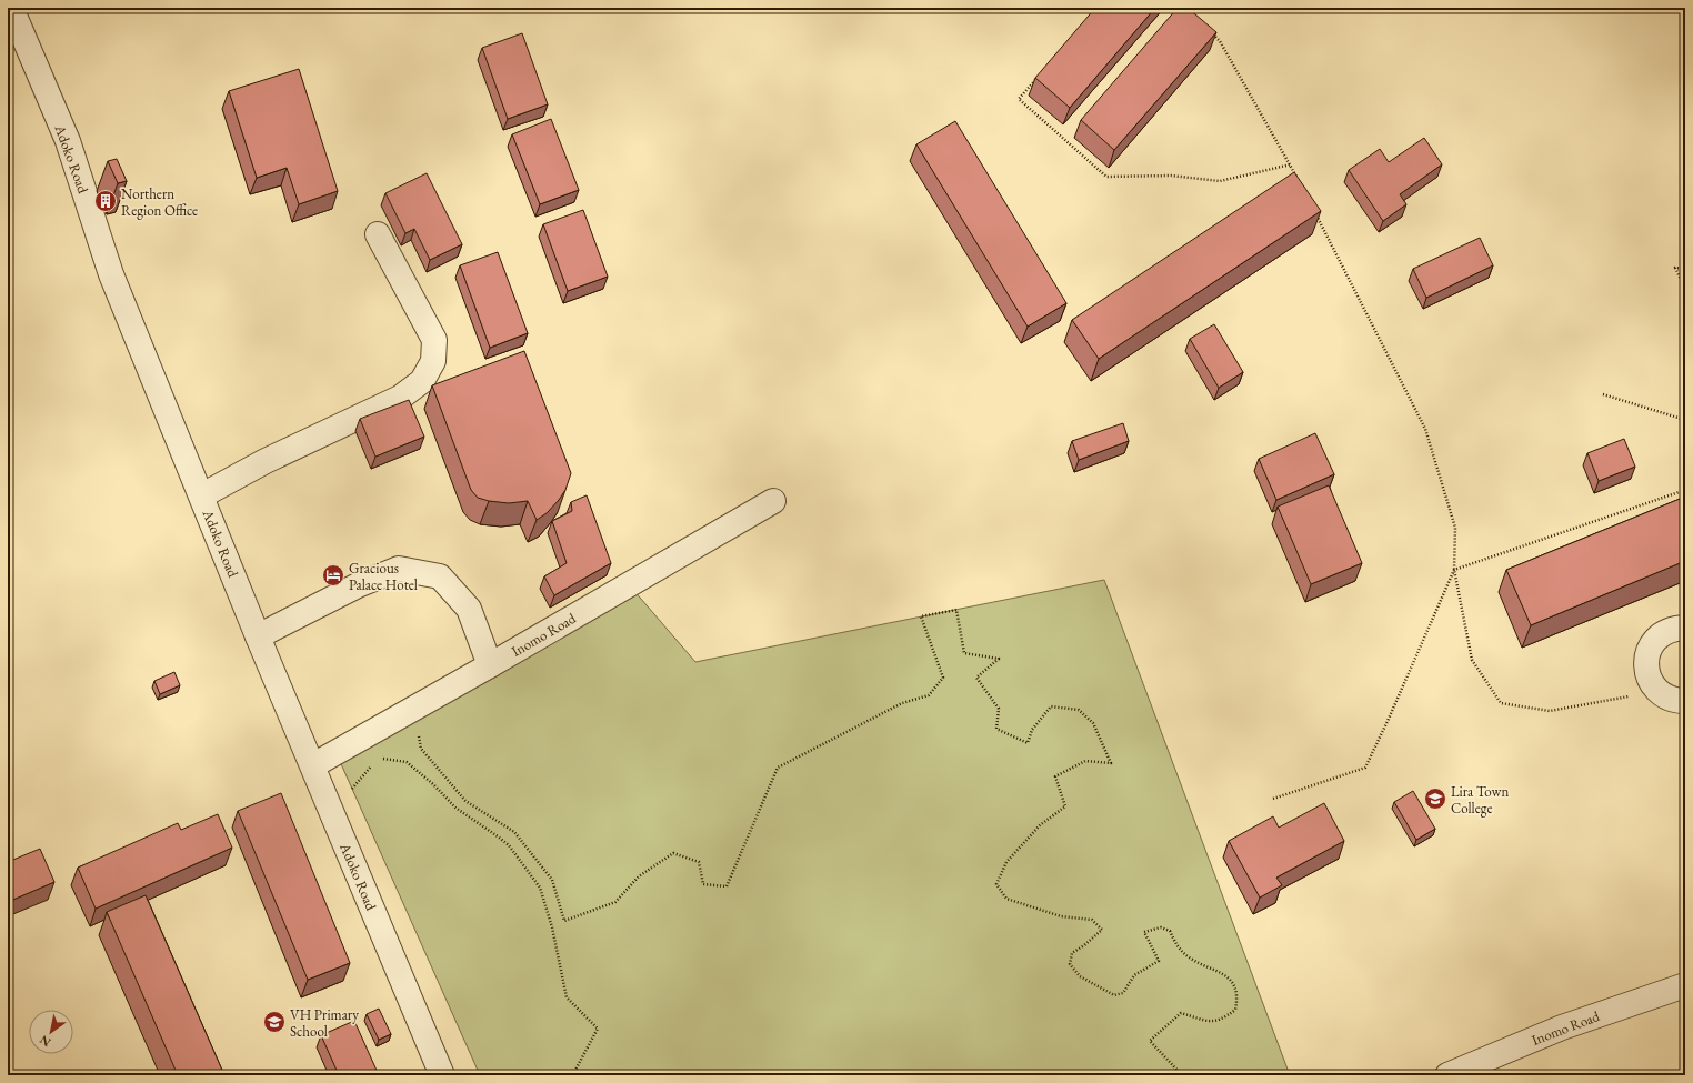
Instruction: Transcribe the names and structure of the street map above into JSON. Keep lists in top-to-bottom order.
{
  "streets": {
    "street": ["Adoko Road", "Inomo Road"]
  },
  "crossings": [
    ["Adoko Road", "Inomo Road"]
  ],
  "places": {
    "building": ["Northern Region Office"],
    "hotel": ["Gracious Palace Hotel"],
    "school or university": ["Lira Town College", "VH Primary School"]
  },
  "north": "bottom left"
}
